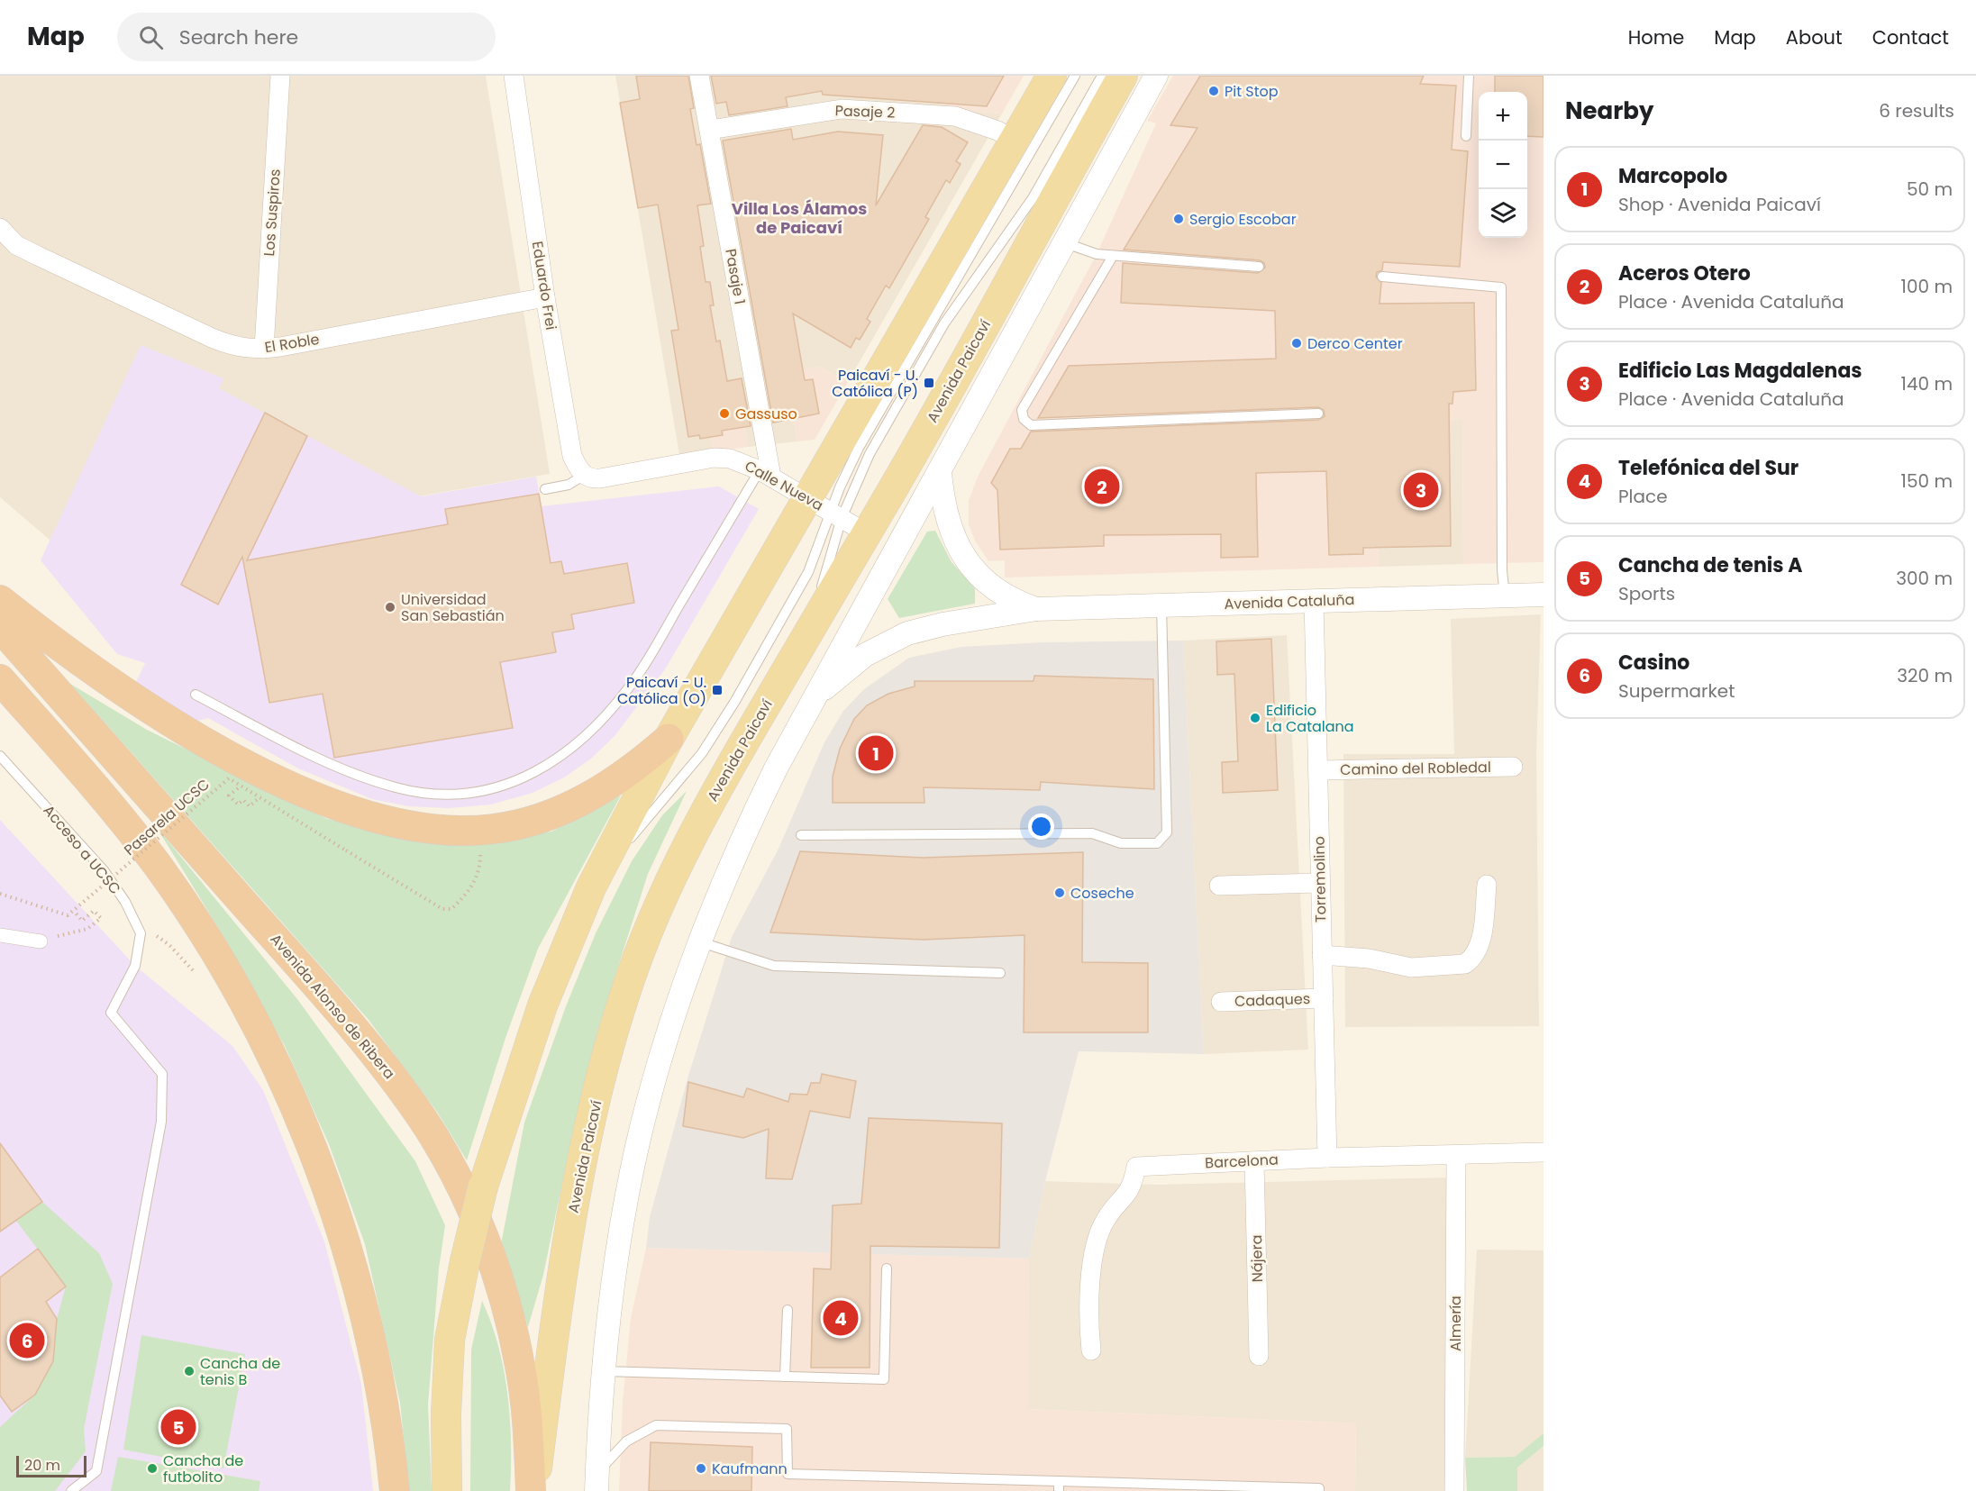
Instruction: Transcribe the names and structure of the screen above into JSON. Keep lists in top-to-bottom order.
{
  "streets": {
    "highway": ["Avenida Alonso de Ribera"],
    "main road": ["Avenida Paicaví"],
    "street": [
      "Pasaje 2",
      "Los Suspiros",
      "Pasaje 1",
      "Eduardo Frei",
      "El Roble",
      "Calle Nueva",
      "Avenida Cataluña",
      "Camino del Robledal",
      "Torremolino",
      "Cadaques",
      "Barcelona",
      "Nájera",
      "Almería"
    ],
    "lane": ["Acceso a UCSC"],
    "path": ["Pasarela UCSC"]
  },
  "crossings": [
    ["Pasaje 2", "Pasaje 1"],
    ["Los Suspiros", "El Roble"],
    ["Pasaje 1", "Calle Nueva"],
    ["Eduardo Frei", "El Roble"],
    ["Eduardo Frei", "Calle Nueva"],
    ["Avenida Paicaví", "Calle Nueva"],
    ["Avenida Paicaví", "Avenida Cataluña"],
    ["Avenida Paicaví", "Avenida Alonso de Ribera"],
    ["Avenida Cataluña", "Torremolino"],
    ["Camino del Robledal", "Torremolino"],
    ["Torremolino", "Cadaques"],
    ["Torremolino", "Barcelona"],
    ["Barcelona", "Nájera"],
    ["Barcelona", "Almería"]
  ],
  "districts": ["Villa Los Álamos de Paicaví"],
  "places": {
    "other": [
      "Pit Stop",
      "Sergio Escobar",
      "Derco Center",
      "Gassuso",
      "Universidad San Sebastián",
      "Edificio La Catalana",
      "Coseche",
      "Cancha de tenis B",
      "Cancha de futbolito",
      "Kaufmann"
    ],
    "transit": ["Paicaví - U. Católica (P)", "Paicaví - U. Católica (O)"]
  },
  "scale_bar": "20 m",
  "page": {
    "header": "Map",
    "search": "Search here",
    "nav": [
      "Home",
      "Map",
      "About",
      "Contact"
    ],
    "heading": ["Nearby", "6 results"],
    "map_buttons": ["+", "−"],
    "list": [
      {
        "mark": "1",
        "name": "Marcopolo",
        "note": "Shop · Avenida Paicaví",
        "value": "50 m"
      },
      {
        "mark": "2",
        "name": "Aceros Otero",
        "note": "Place · Avenida Cataluña",
        "value": "100 m"
      },
      {
        "mark": "3",
        "name": "Edificio Las Magdalenas",
        "note": "Place · Avenida Cataluña",
        "value": "140 m"
      },
      {
        "mark": "4",
        "name": "Telefónica del Sur",
        "note": "Place",
        "value": "150 m"
      },
      {
        "mark": "5",
        "name": "Cancha de tenis A",
        "note": "Sports",
        "value": "300 m"
      },
      {
        "mark": "6",
        "name": "Casino",
        "note": "Supermarket",
        "value": "320 m"
      }
    ],
    "pins": [
      "2",
      "3",
      "1",
      "4",
      "6",
      "5"
    ],
    "scale": "20 m"
  }
}
